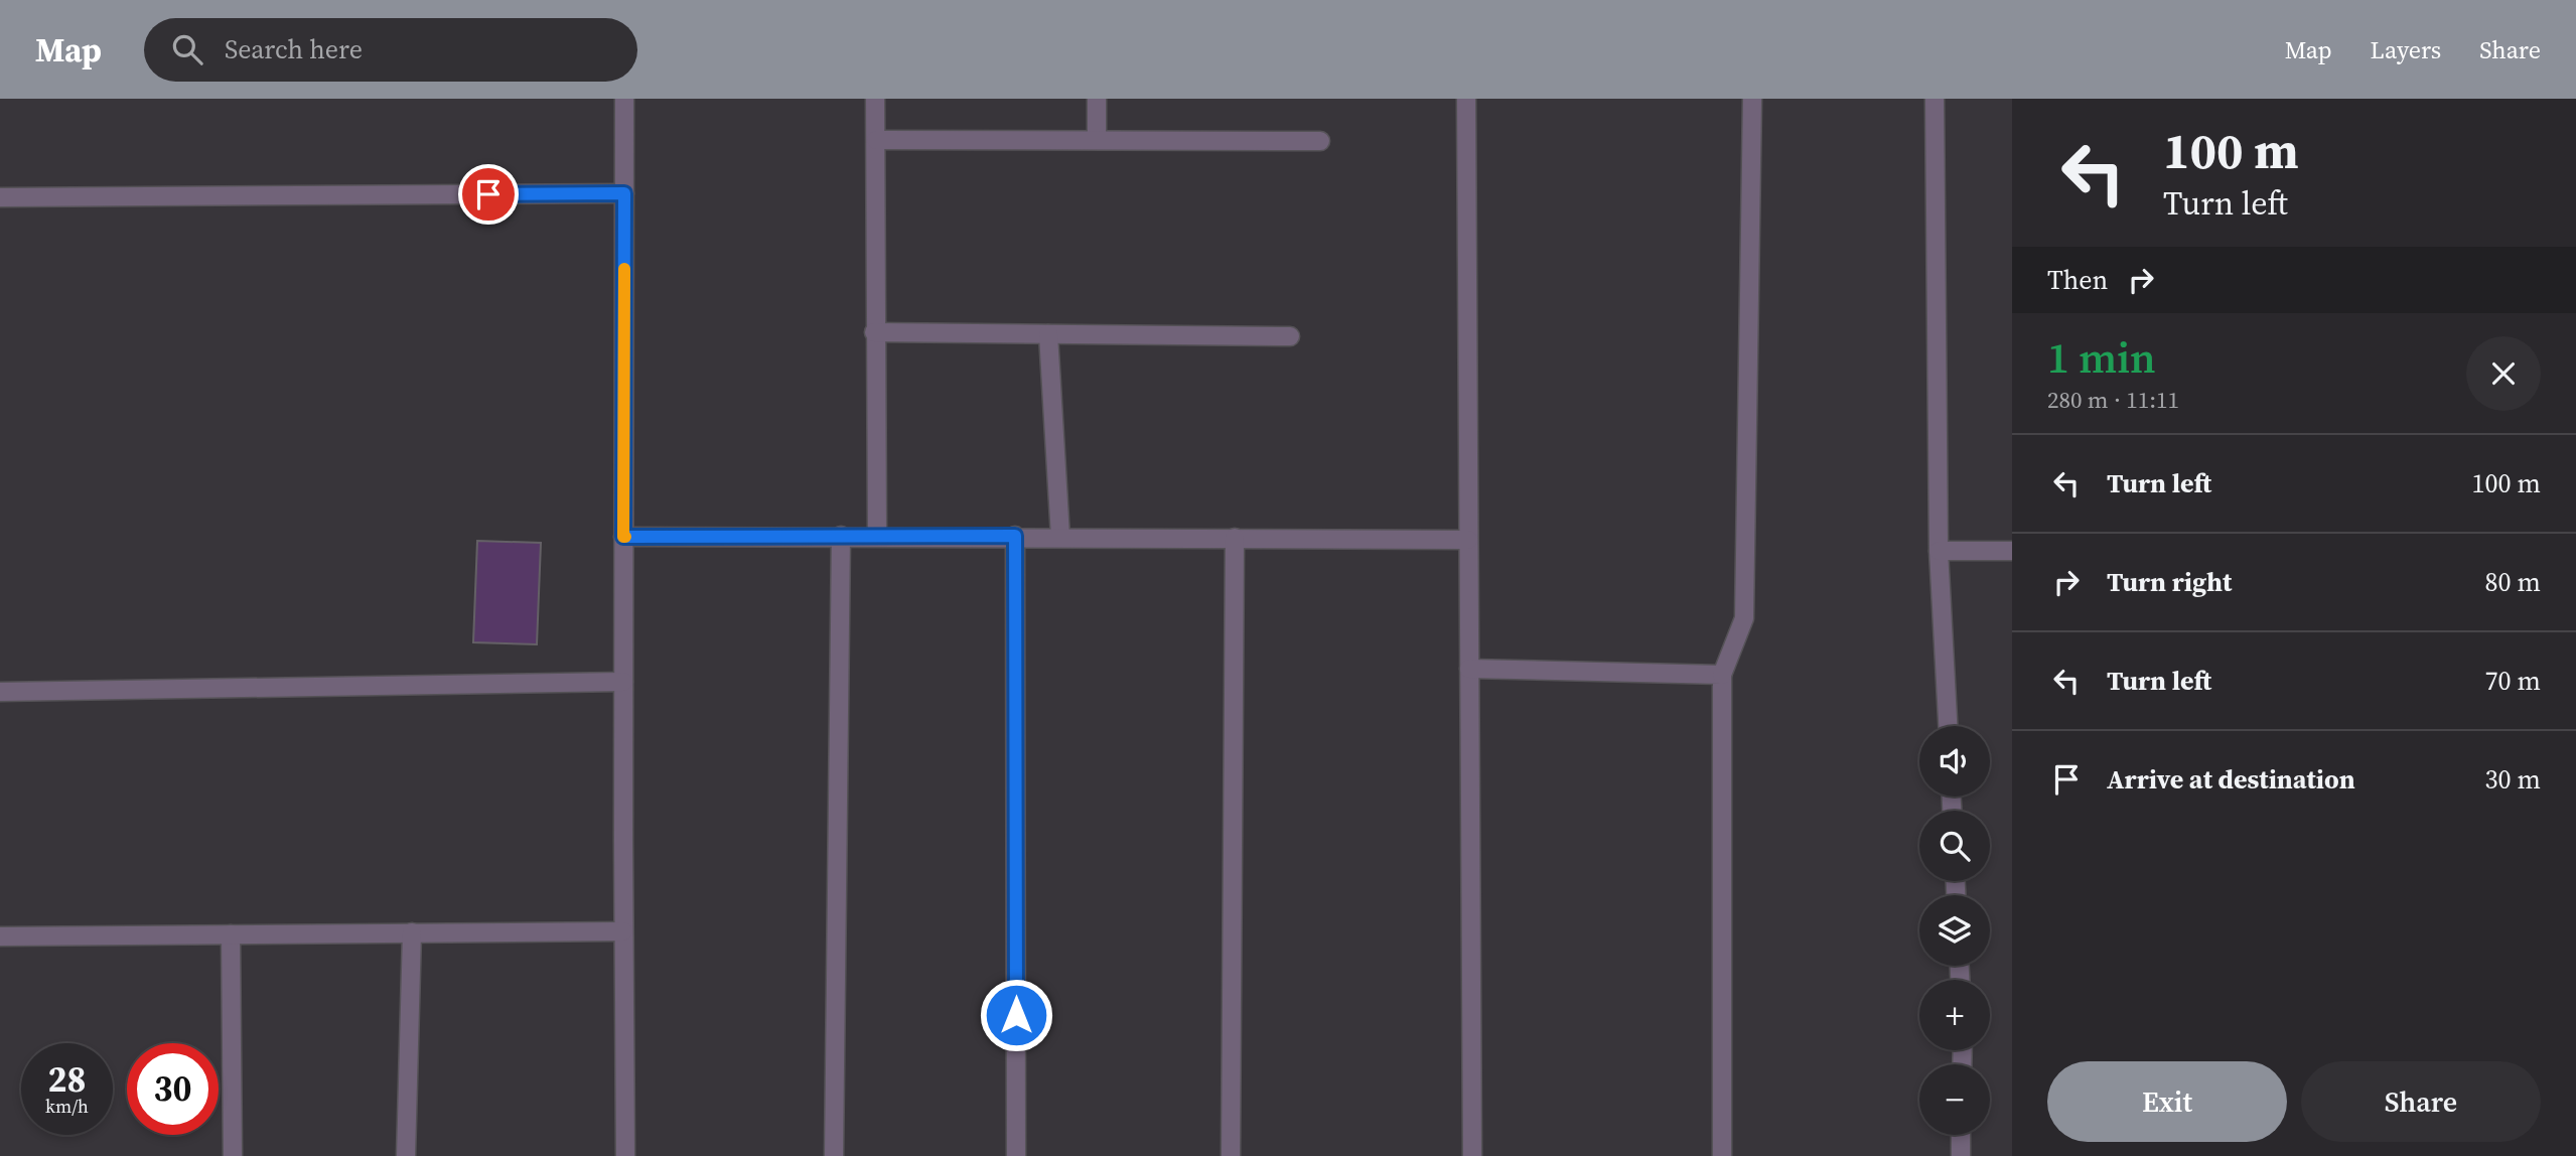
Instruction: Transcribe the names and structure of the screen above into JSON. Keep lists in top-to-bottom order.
{
  "page": {
    "header": "Map",
    "search": "Search here",
    "nav": ["Map", "Layers", "Share"],
    "turn": ["100 m", "Turn left"],
    "then": "Then",
    "heading": ["1 min", "280 m · 11:11"],
    "list": [
      {
        "name": "Turn left",
        "value": "100 m"
      },
      {
        "name": "Turn right",
        "value": "80 m"
      },
      {
        "name": "Turn left",
        "value": "70 m"
      },
      {
        "name": "Arrive at destination",
        "value": "30 m"
      }
    ],
    "map_buttons": ["+", "−"],
    "speed": "28 km/h",
    "limit": "30",
    "buttons": ["Exit", "Share"]
  }
}
